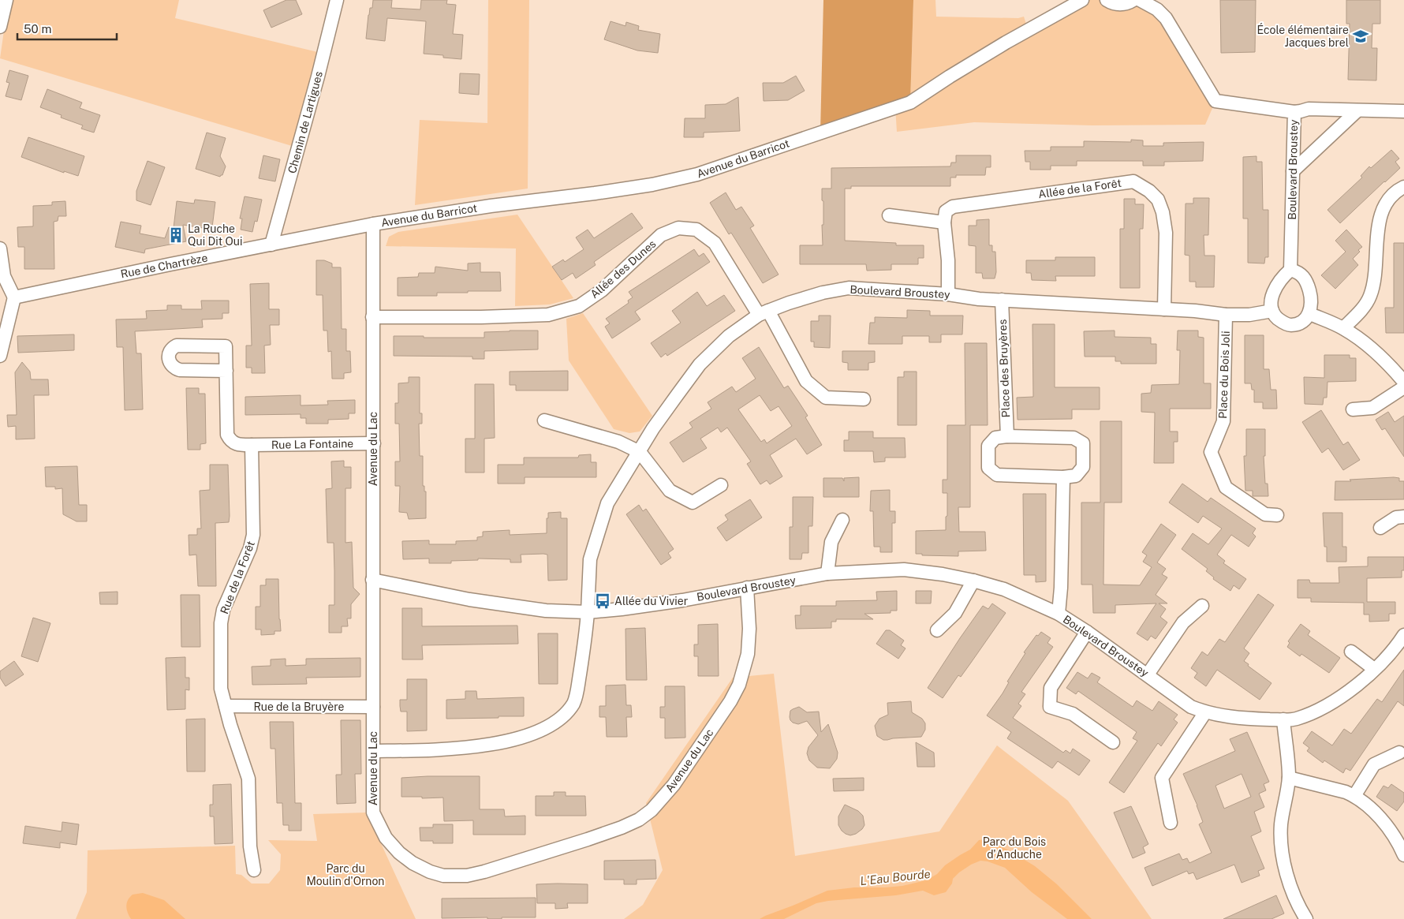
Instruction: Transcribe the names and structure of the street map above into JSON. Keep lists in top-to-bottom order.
{
  "streets": {
    "street": [
      "Chemin de Lartigues",
      "Avenue du Barricot",
      "Boulevard Broustey",
      "Allée de la Forêt",
      "Rue de Chartrèze",
      "Allée des Dunes",
      "Place des Bruyères",
      "Place du Bois Joli",
      "Rue La Fontaine",
      "Avenue du Lac",
      "Rue de la Forêt",
      "Rue de la Bruyère"
    ]
  },
  "crossings": [
    ["Chemin de Lartigues", "Rue de Chartrèze"],
    ["Avenue du Barricot", "Rue de Chartrèze"],
    ["Avenue du Barricot", "Avenue du Lac"],
    ["Boulevard Broustey", "Allée de la Forêt"],
    ["Boulevard Broustey", "Allée des Dunes"],
    ["Boulevard Broustey", "Place des Bruyères"],
    ["Boulevard Broustey", "Place du Bois Joli"],
    ["Boulevard Broustey", "Avenue du Lac"],
    ["Rue de Chartrèze", "Avenue du Lac"],
    ["Allée des Dunes", "Avenue du Lac"],
    ["Rue La Fontaine", "Avenue du Lac"],
    ["Rue La Fontaine", "Rue de la Forêt"],
    ["Avenue du Lac", "Rue de la Bruyère"],
    ["Rue de la Forêt", "Rue de la Bruyère"]
  ],
  "water": ["L'Eau Bourde"],
  "parks": ["Parc du Bois d'Anduche", "Parc du Moulin d'Ornon"],
  "places": {
    "school or university": ["École élémentaire Jacques brel"],
    "building": ["La Ruche Qui Dit Oui"],
    "bus stop": ["Allée du Vivier"]
  },
  "scale_bar": "50 m"
}
